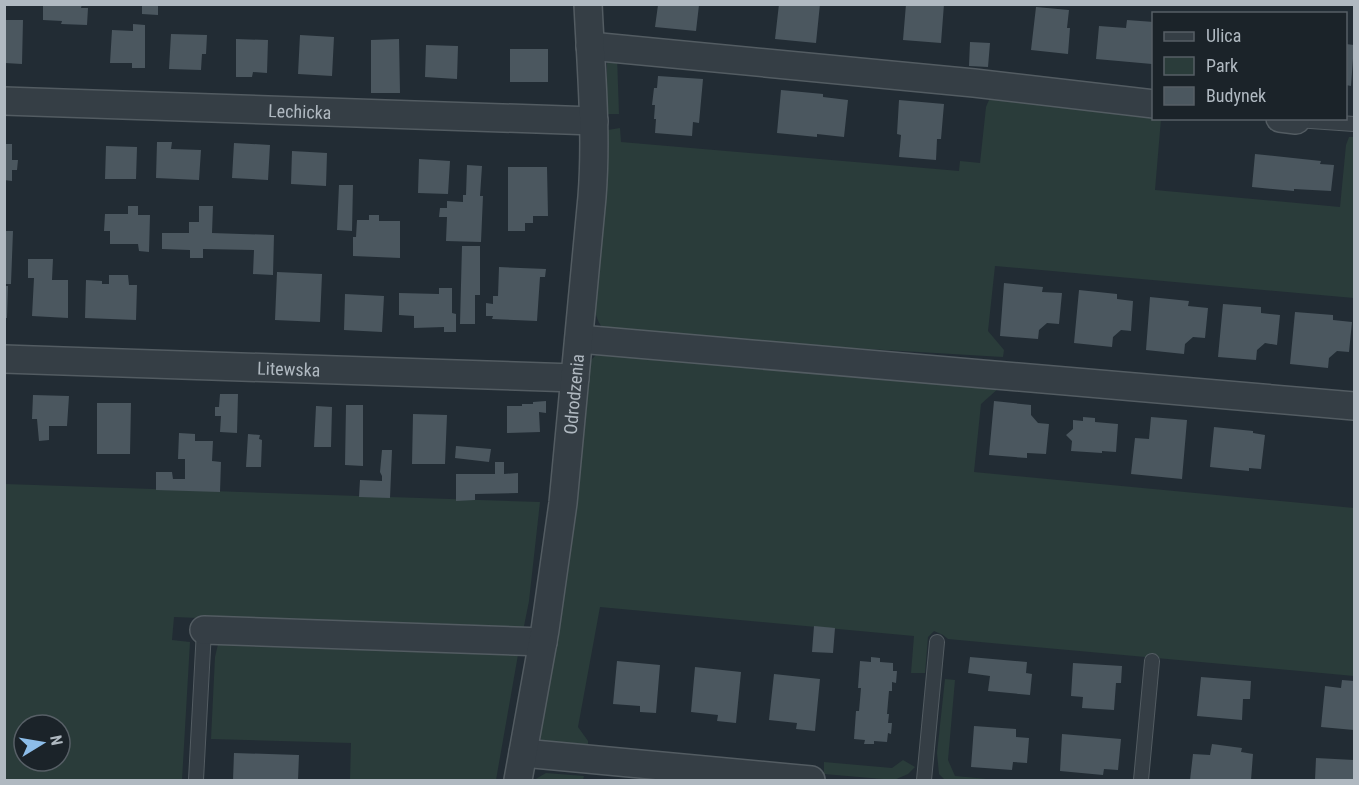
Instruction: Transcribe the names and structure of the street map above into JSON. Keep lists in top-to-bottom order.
{
  "streets": {
    "street": ["Lechicka", "Litewska", "Odrodzenia"]
  },
  "crossings": [
    ["Lechicka", "Odrodzenia"],
    ["Litewska", "Odrodzenia"]
  ],
  "legend": ["Ulica", "Park", "Budynek"],
  "north": "right"
}
